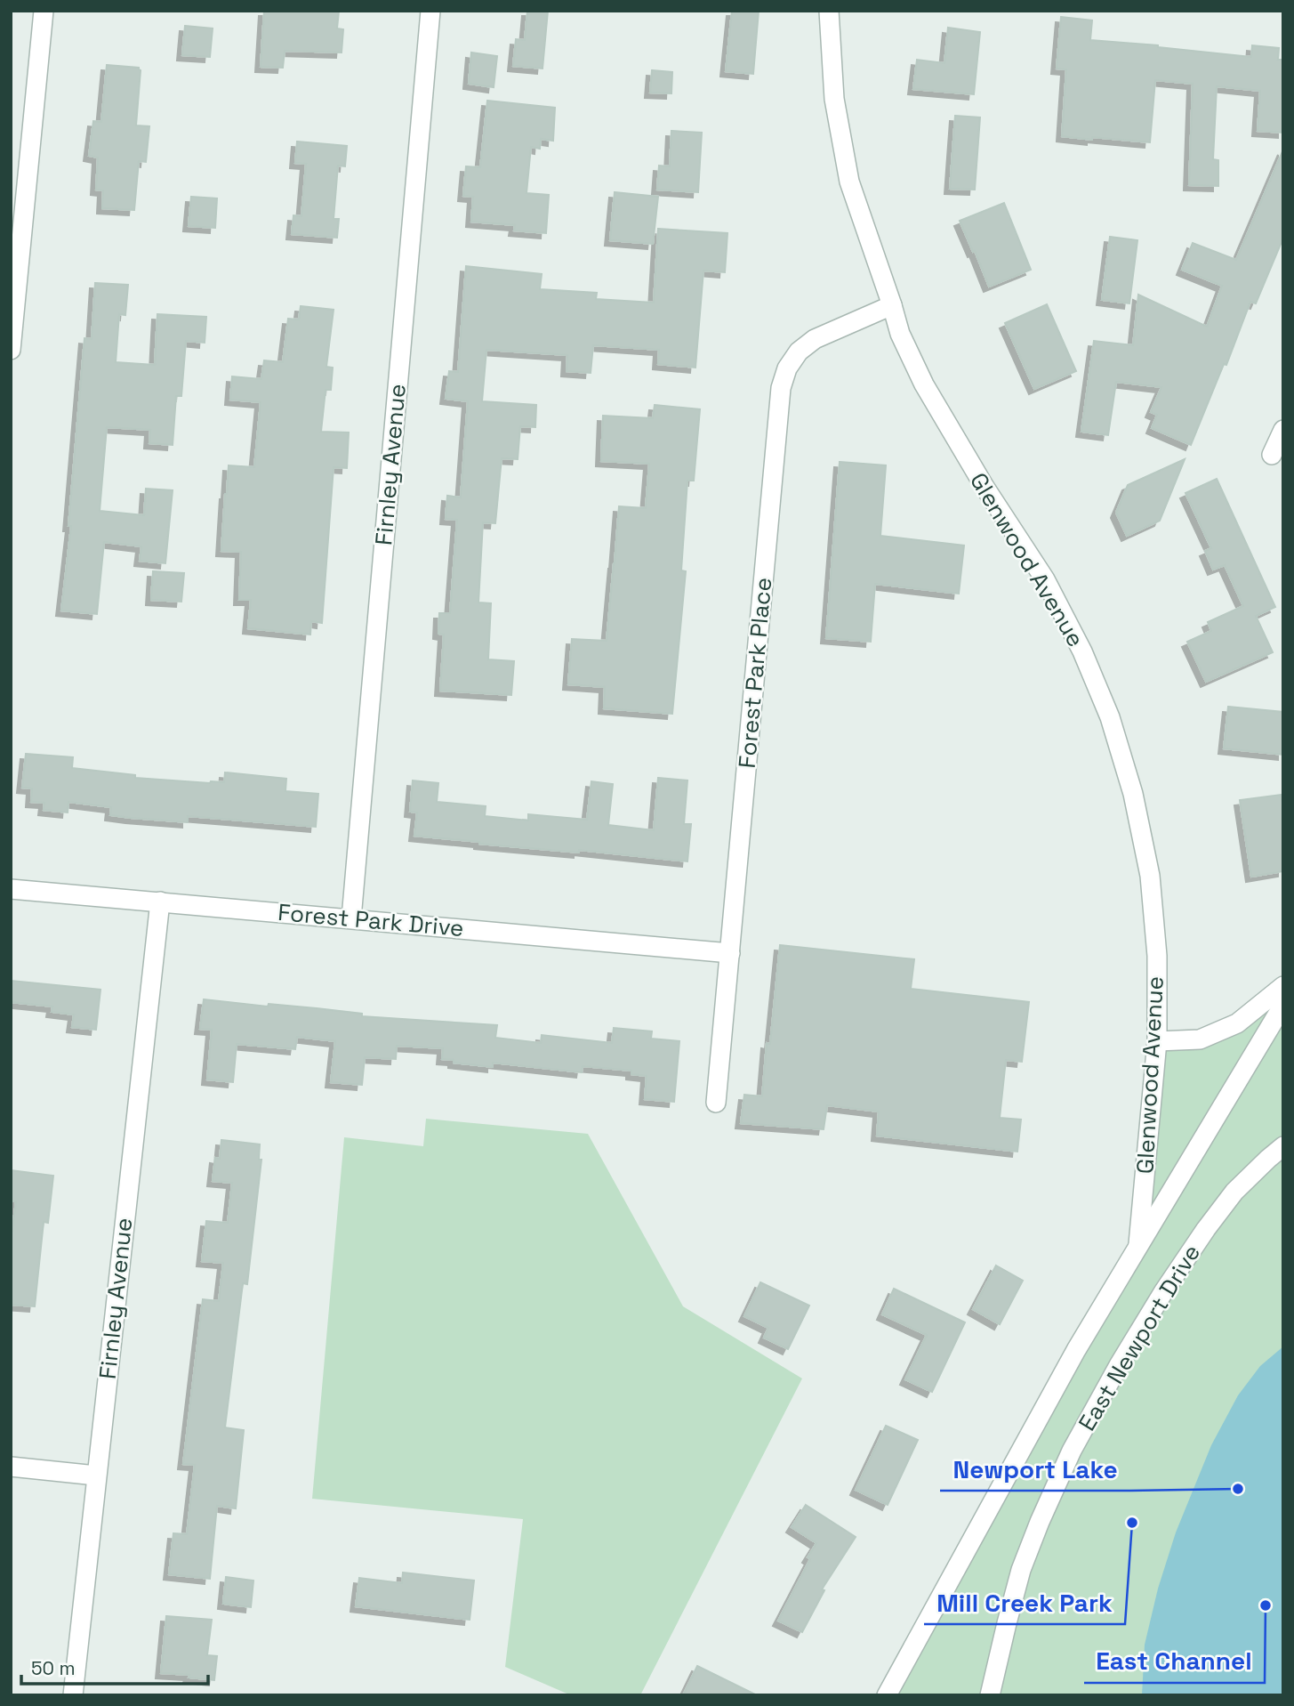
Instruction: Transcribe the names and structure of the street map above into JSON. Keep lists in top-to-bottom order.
{
  "streets": {
    "street": [
      "Firnley Avenue",
      "Glenwood Avenue",
      "Forest Park Place",
      "Forest Park Drive",
      "East Newport Drive"
    ]
  },
  "crossings": [
    ["Firnley Avenue", "Forest Park Drive"],
    ["Glenwood Avenue", "Forest Park Place"],
    ["Forest Park Place", "Forest Park Drive"]
  ],
  "places": ["Newport Lake", "Mill Creek Park", "East Channel"],
  "scale_bar": "50 m"
}
